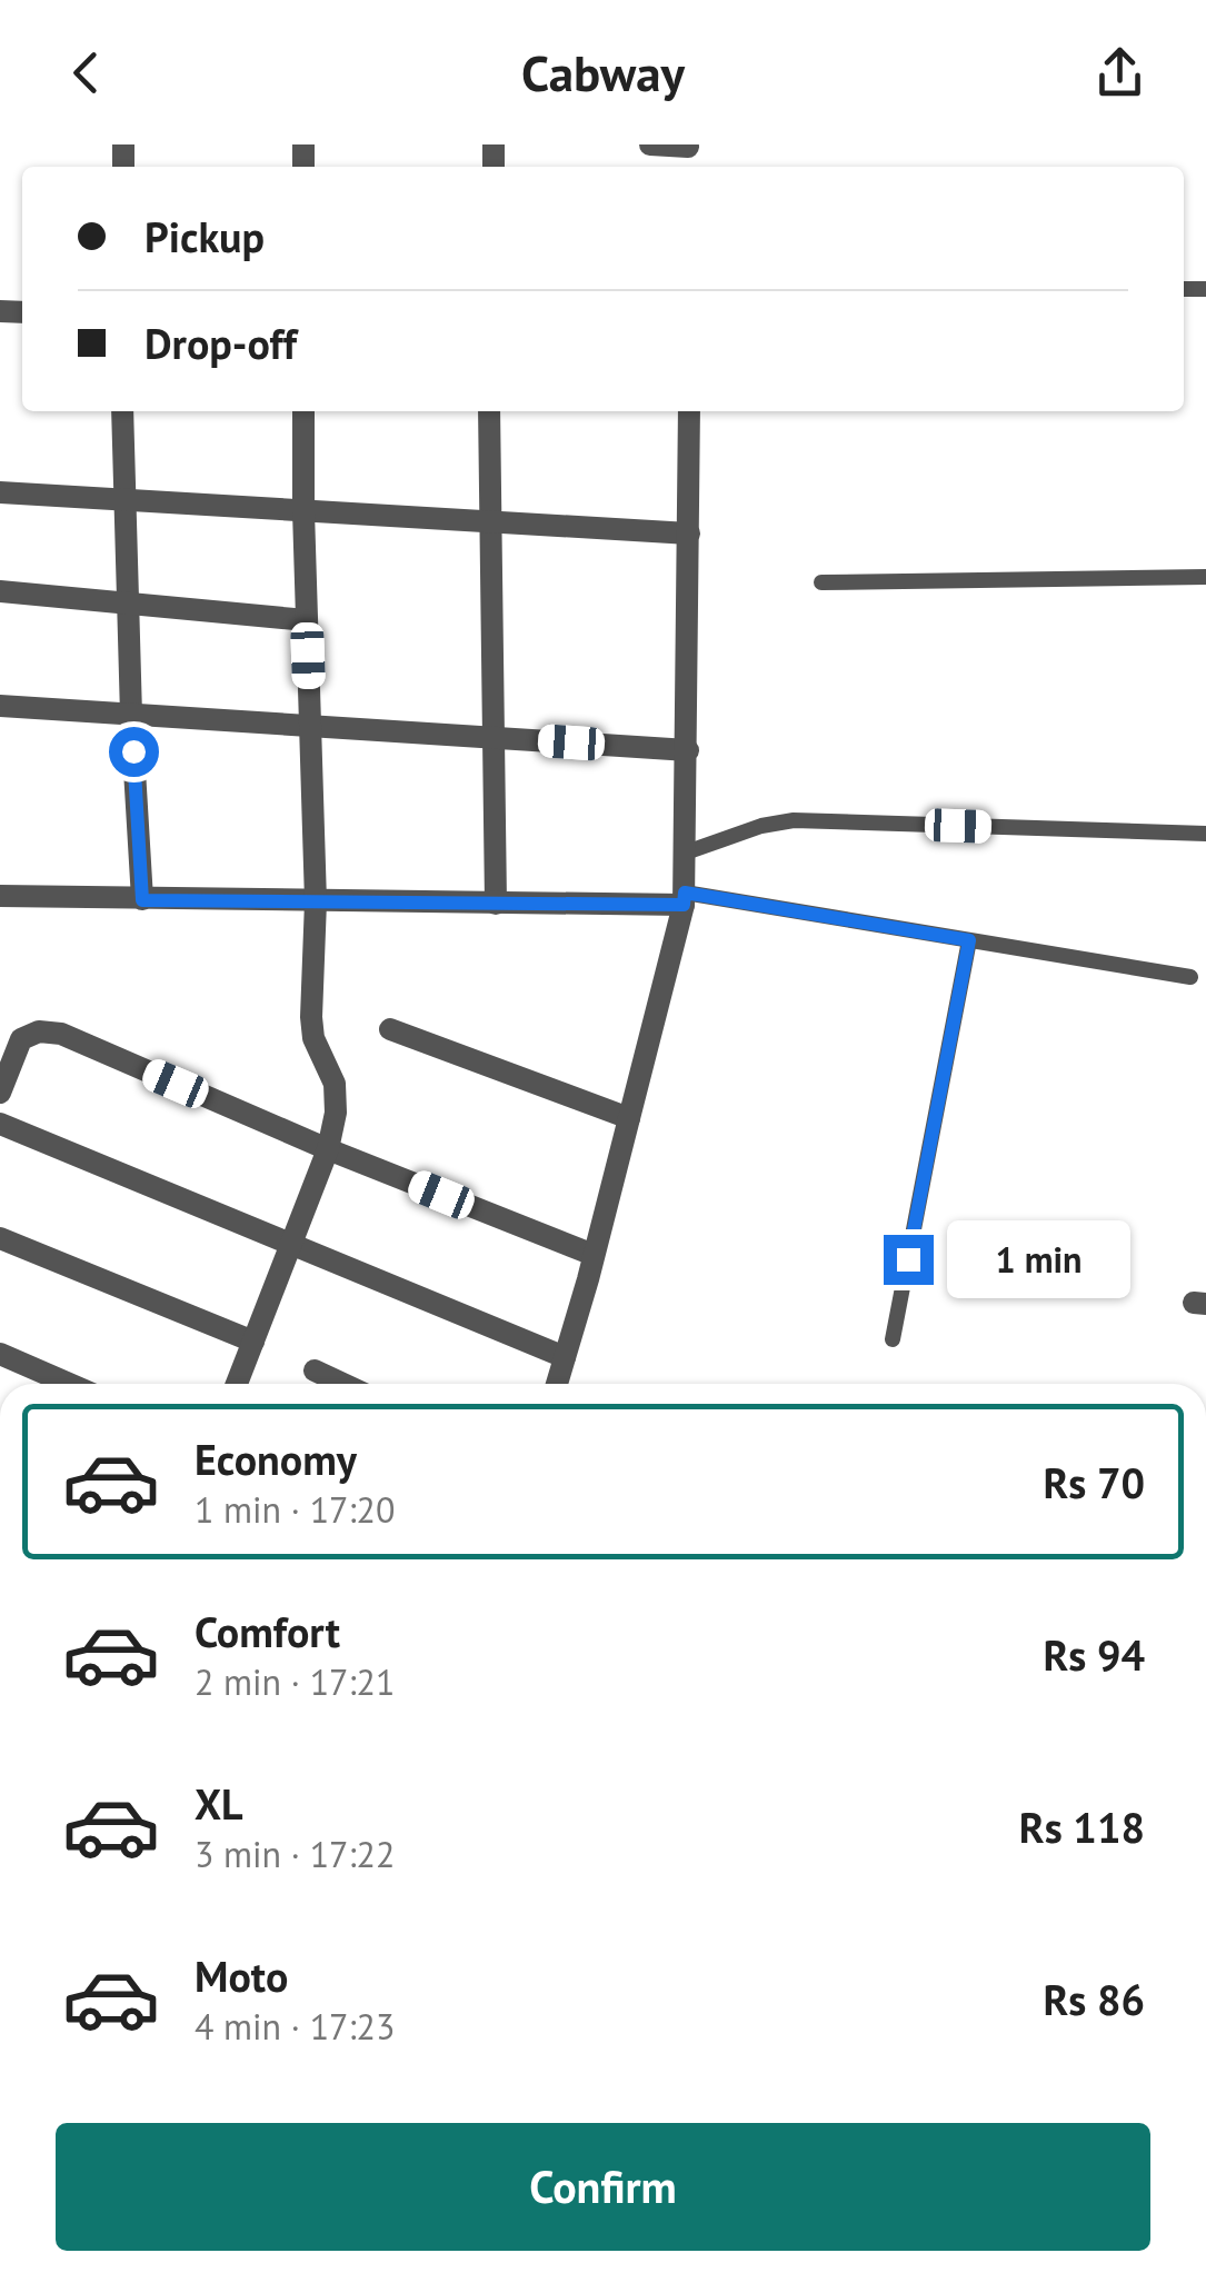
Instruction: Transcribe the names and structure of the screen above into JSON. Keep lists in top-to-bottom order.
{
  "page": {
    "header": "Cabway",
    "banner": ["Pickup", "Drop-off"],
    "bubble": "1 min",
    "list": [
      {
        "name": "Economy",
        "note": "1 min · 17:20",
        "value": "Rs 70"
      },
      {
        "name": "Comfort",
        "note": "2 min · 17:21",
        "value": "Rs 94"
      },
      {
        "name": "XL",
        "note": "3 min · 17:22",
        "value": "Rs 118"
      },
      {
        "name": "Moto",
        "note": "4 min · 17:23",
        "value": "Rs 86"
      }
    ],
    "buttons": "Confirm"
  }
}
